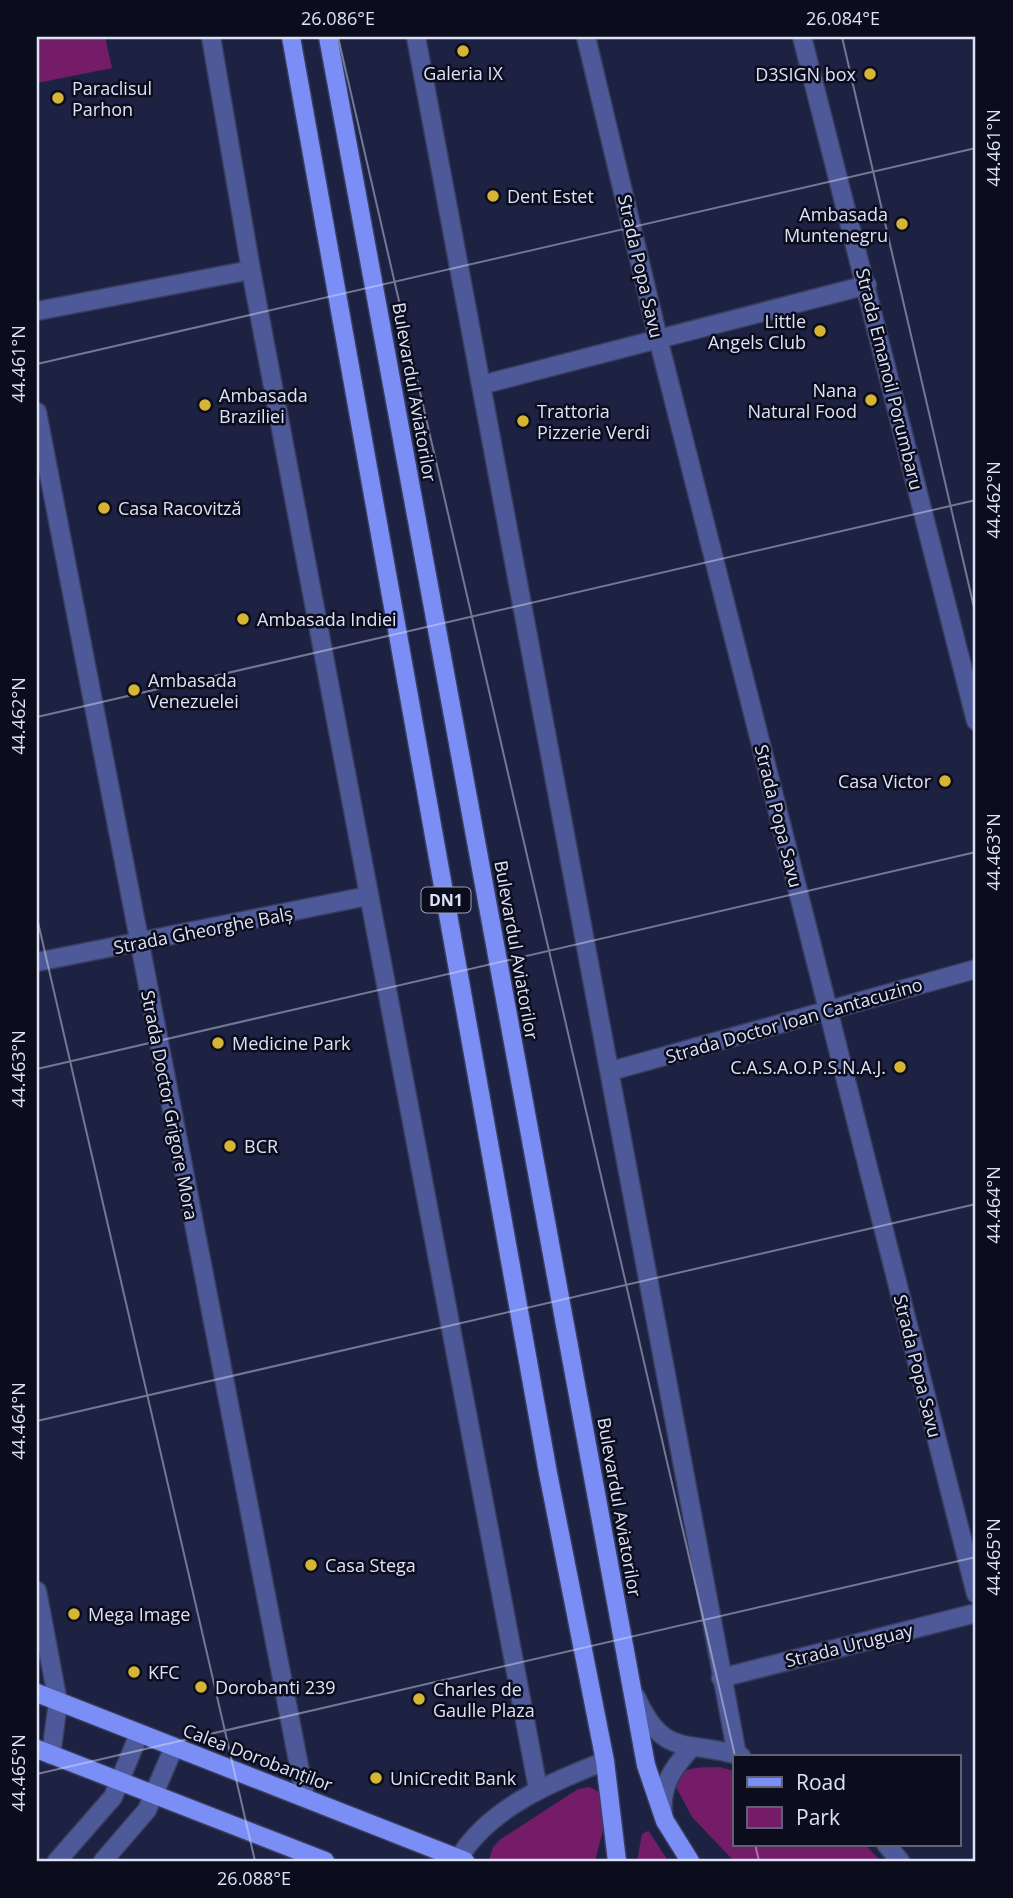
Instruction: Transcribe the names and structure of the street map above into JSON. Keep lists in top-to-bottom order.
{
  "streets": {
    "main road": ["Bulevardul Aviatorilor", "DN1", "Calea Dorobanților"],
    "street": [
      "Strada Popa Savu",
      "Strada Emanoil Porumbaru",
      "Strada Gheorghe Balș",
      "Strada Doctor Ioan Cantacuzino",
      "Strada Doctor Grigore Mora",
      "Strada Uruguay"
    ]
  },
  "crossings": [
    ["Strada Popa Savu", "Strada Doctor Ioan Cantacuzino"],
    ["Strada Gheorghe Balș", "Strada Doctor Grigore Mora"],
    ["Strada Doctor Grigore Mora", "Calea Dorobanților"]
  ],
  "places": [
    "Galeria IX",
    "D3SIGN box",
    "Paraclisul Parhon",
    "Dent Estet",
    "Ambasada Muntenegru",
    "Little Angels Club",
    "Nana Natural Food",
    "Ambasada Braziliei",
    "Trattoria Pizzerie Verdi",
    "Casa Racovitză",
    "Ambasada Indiei",
    "Ambasada Venezuelei",
    "Casa Victor",
    "Medicine Park",
    "C.A.S.A.O.P.S.N.A.J.",
    "BCR",
    "Casa Stega",
    "Mega Image",
    "KFC",
    "Dorobanti 239",
    "Charles de Gaulle Plaza",
    "UniCredit Bank"
  ],
  "legend": ["Road", "Park"],
  "coordinates": [
    "26.086°E",
    "26.084°E",
    "44.461°N",
    "44.462°N",
    "44.463°N",
    "44.464°N",
    "44.465°N",
    "26.088°E"
  ]
}
